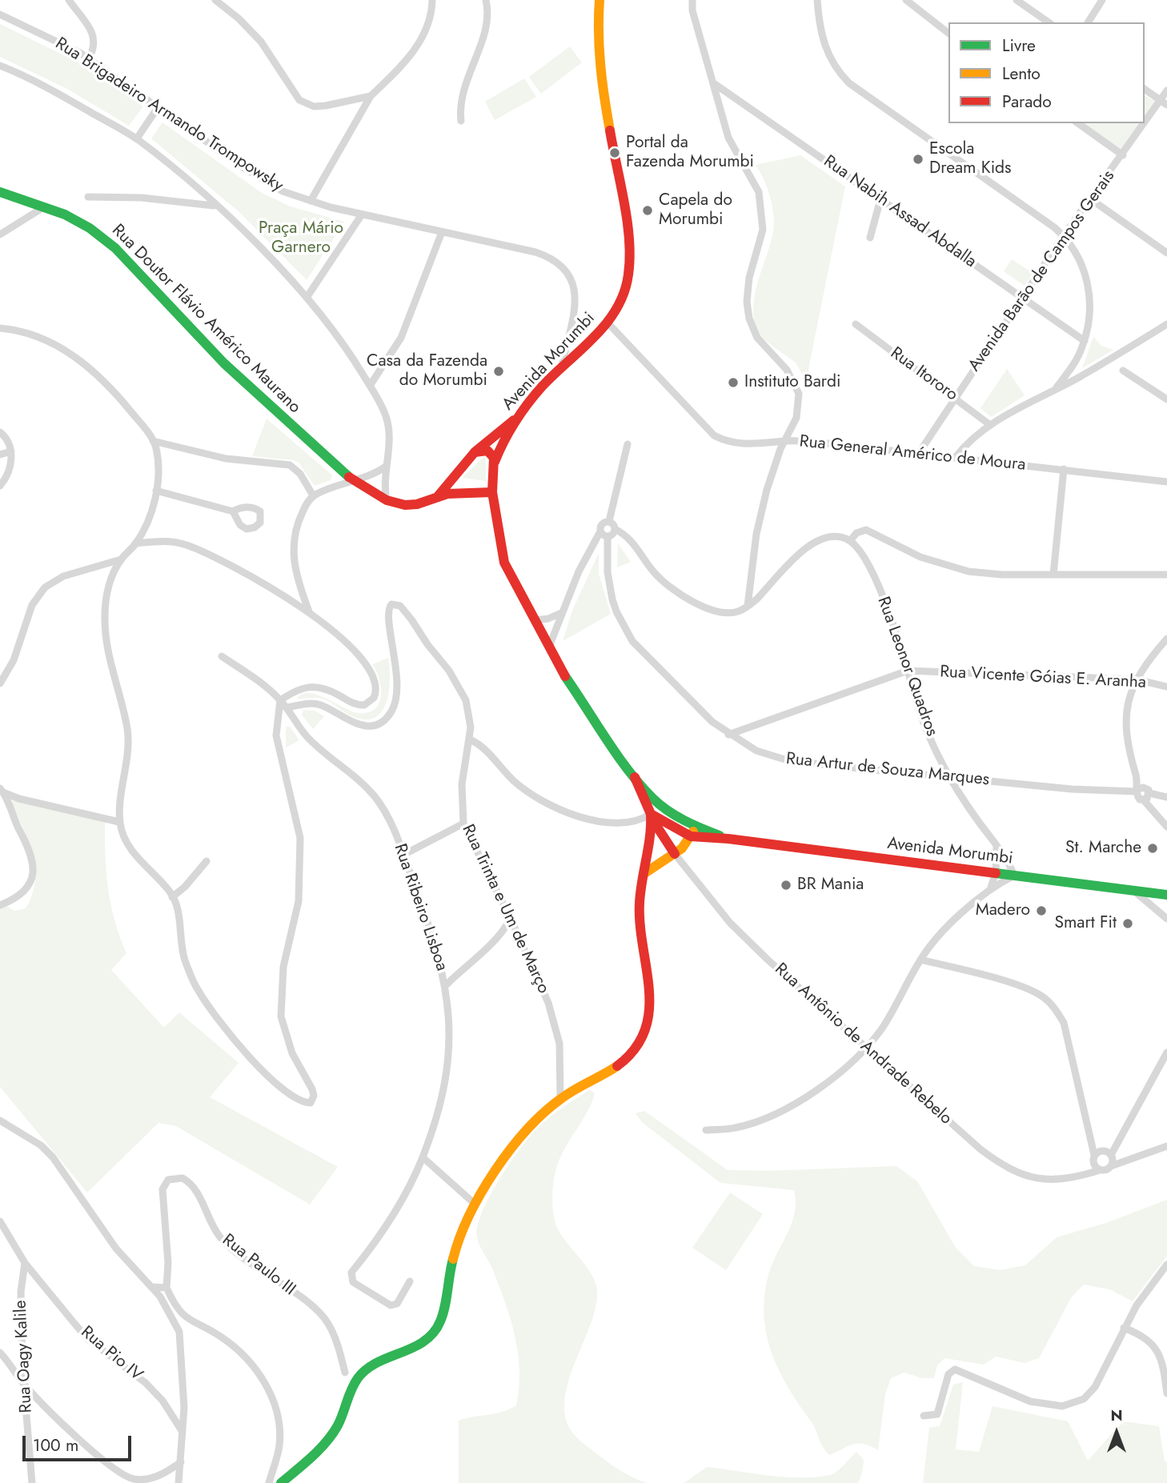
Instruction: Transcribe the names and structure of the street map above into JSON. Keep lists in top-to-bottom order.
{
  "streets": {
    "main road": ["Rua Doutor Flávio Américo Maurano", "Avenida Morumbi"],
    "street": [
      "Rua Brigadeiro Armando Trompowsky",
      "Rua Nabih Assad Abdalla",
      "Avenida Barão de Campos Gerais",
      "Rua Itororo",
      "Rua General Américo de Moura",
      "Rua Leonor Quadros",
      "Rua Vicente Góias E. Aranha",
      "Rua Artur de Souza Marques",
      "Rua Ribeiro Lisboa",
      "Rua Trinta e Um de Março",
      "Rua Antônio de Andrade Rebelo",
      "Rua Paulo III",
      "Rua Pio IV",
      "Rua Oagy Kalile"
    ]
  },
  "crossings": [
    ["Rua Brigadeiro Armando Trompowsky", "Avenida Morumbi"],
    ["Rua Nabih Assad Abdalla", "Avenida Barão de Campos Gerais"],
    ["Avenida Barão de Campos Gerais", "Rua Itororo"],
    ["Avenida Barão de Campos Gerais", "Rua General Américo de Moura"],
    ["Rua Doutor Flávio Américo Maurano", "Avenida Morumbi"],
    ["Avenida Morumbi", "Rua General Américo de Moura"],
    ["Avenida Morumbi", "Rua Leonor Quadros"],
    ["Avenida Morumbi", "Rua Antônio de Andrade Rebelo"],
    ["Rua Leonor Quadros", "Rua Vicente Góias E. Aranha"],
    ["Rua Leonor Quadros", "Rua Artur de Souza Marques"],
    ["Rua Vicente Góias E. Aranha", "Rua Artur de Souza Marques"],
    ["Rua Ribeiro Lisboa", "Rua Trinta e Um de Março"],
    ["Rua Pio IV", "Rua Oagy Kalile"]
  ],
  "parks": ["Praça Mário Garnero"],
  "places": [
    "Portal da Fazenda Morumbi",
    "Escola Dream Kids",
    "Capela do Morumbi",
    "Casa da Fazenda do Morumbi",
    "Instituto Bardi",
    "St. Marche",
    "BR Mania",
    "Madero",
    "Smart Fit"
  ],
  "legend": ["Livre", "Lento", "Parado"],
  "scale_bar": "100 m",
  "north": "top"
}
